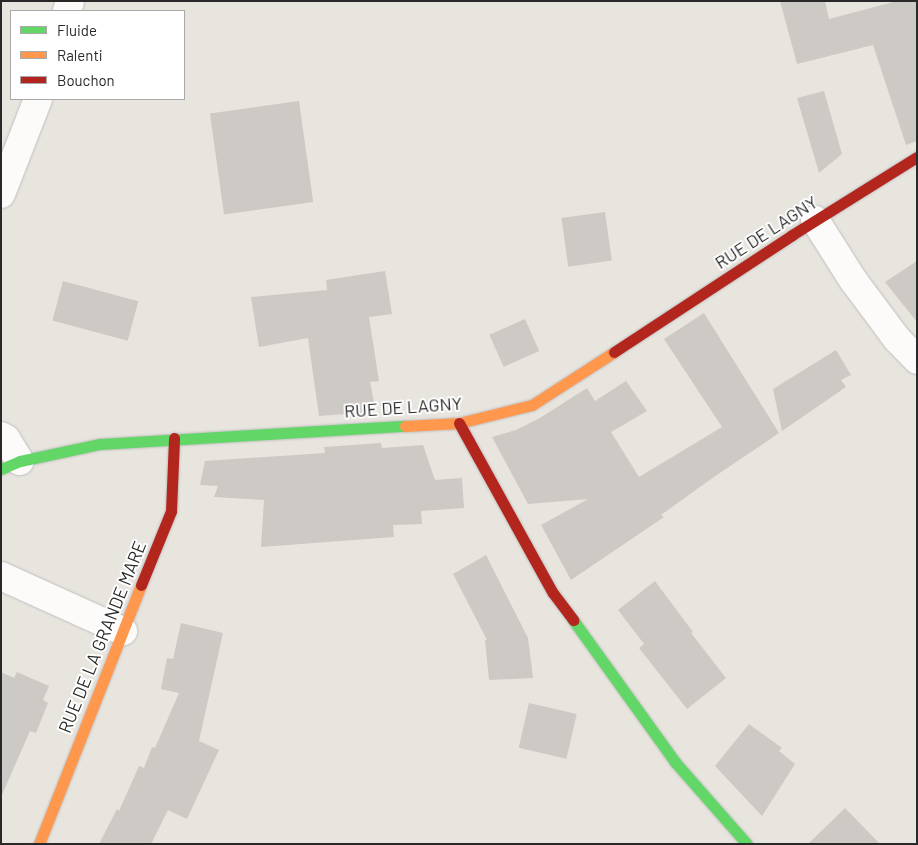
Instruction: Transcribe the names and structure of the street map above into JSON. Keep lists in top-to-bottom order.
{
  "streets": {
    "main road": ["RUE DE LAGNY", "RUE DE LA GRANDE MARE"]
  },
  "crossings": [
    ["RUE DE LAGNY", "RUE DE LA GRANDE MARE"]
  ],
  "legend": ["Fluide", "Ralenti", "Bouchon"]
}
